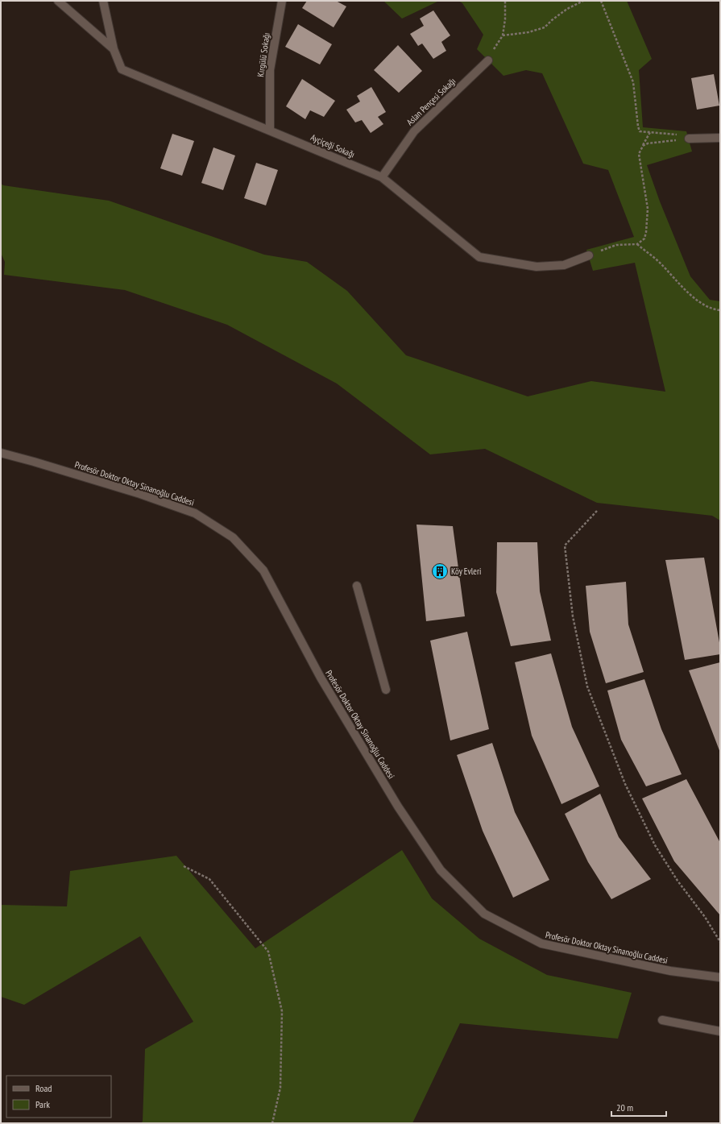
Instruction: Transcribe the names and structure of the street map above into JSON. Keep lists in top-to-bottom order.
{
  "streets": {
    "street": [
      "Kırgülü Sokağı",
      "Aslan Pençesi Sokağı",
      "Ayçiçeği Sokağı",
      "Profesör Doktor Oktay Sinanoğlu Caddesi"
    ]
  },
  "crossings": [
    ["Kırgülü Sokağı", "Ayçiçeği Sokağı"],
    ["Aslan Pençesi Sokağı", "Ayçiçeği Sokağı"]
  ],
  "places": {
    "building": ["Köy Evleri"]
  },
  "legend": ["Road", "Park"],
  "scale_bar": "20 m"
}
